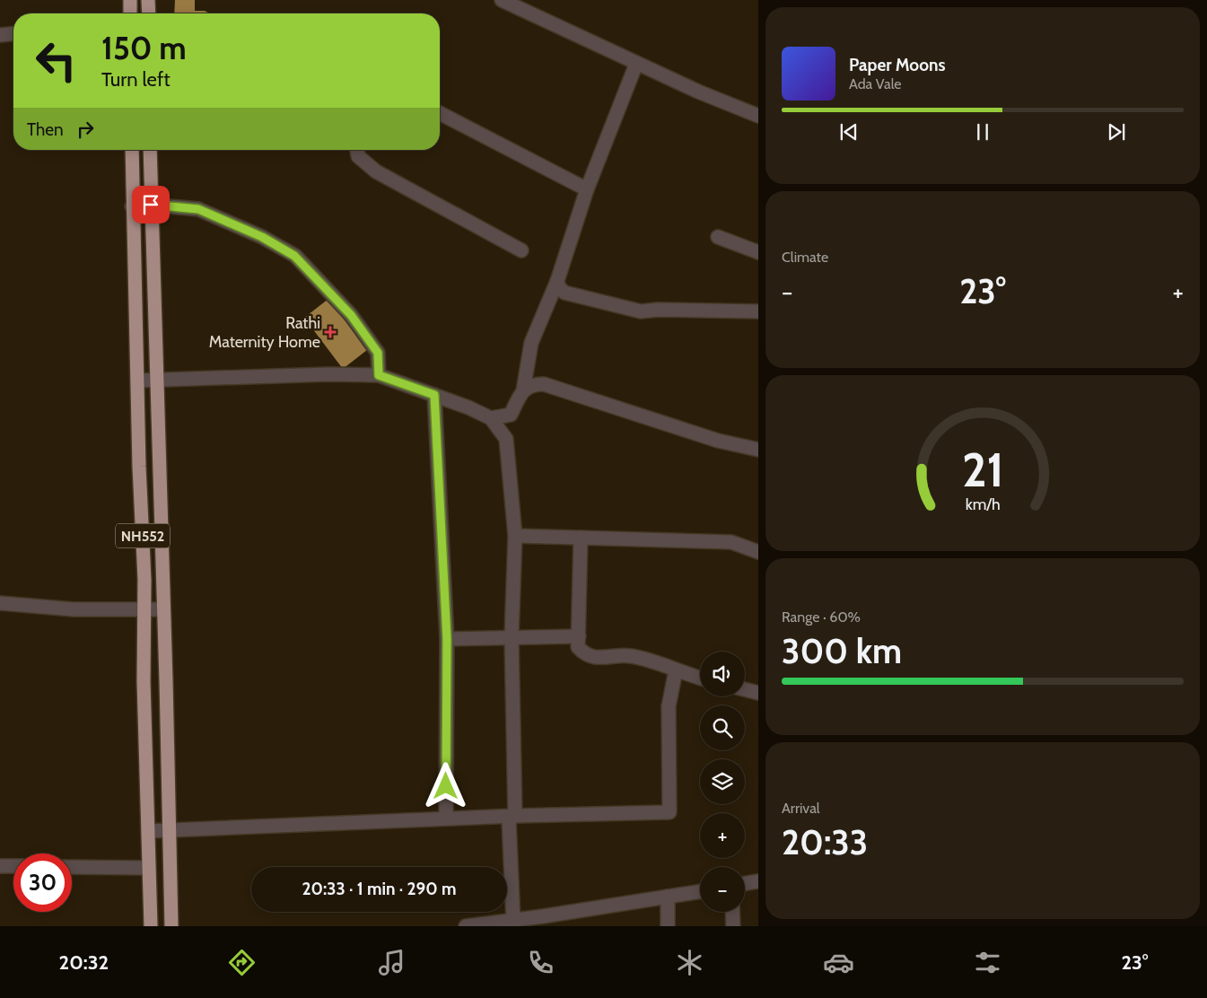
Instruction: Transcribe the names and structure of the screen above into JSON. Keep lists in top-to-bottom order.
{
  "streets": {
    "highway": ["NH552"]
  },
  "places": {
    "health": ["Rathi Maternity Home"]
  },
  "page": {
    "turn": ["150 m", "Turn left"],
    "song": ["Paper Moons", "Ada Vale"],
    "then": "Then",
    "tile": [
      "Climate",
      ["Range · 60%", "300 km"],
      ["Arrival", "20:33"]
    ],
    "heat": ["−", "23°", "+"],
    "map_buttons": ["+", "−"],
    "limit": "30",
    "trip": "20:33 · 1 min · 290 m",
    "tabs": ["20:32", "23°"],
    "gauge": ["21", "km/h"]
  }
}
